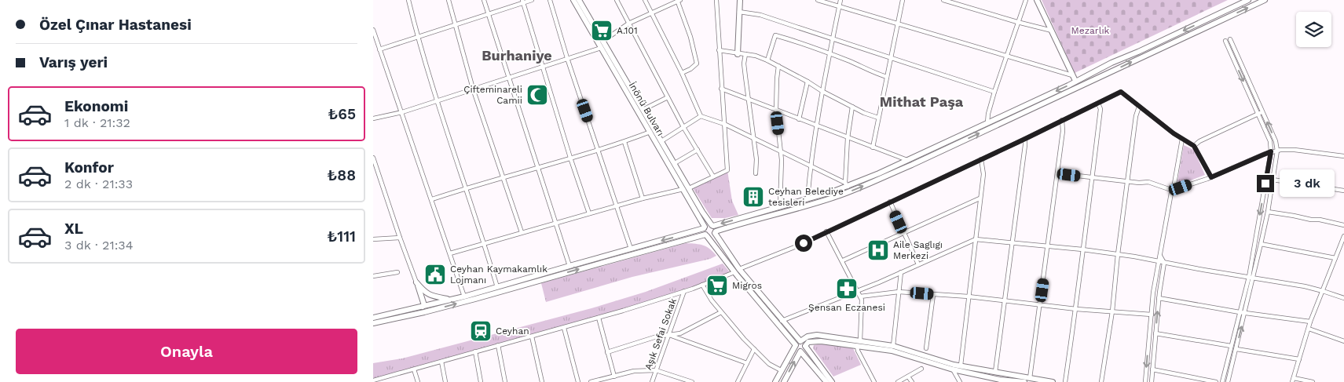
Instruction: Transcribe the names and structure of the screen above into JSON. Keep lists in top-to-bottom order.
{
  "streets": {
    "main road": ["İnönü Bulvarı"],
    "street": ["Aşık Sefai Sokak"]
  },
  "districts": ["Burhaniye", "Mithat Paşa"],
  "parks": ["Mezarlık"],
  "places": {
    "supermarket": ["A.101", "Migros"],
    "mosque": ["Çifteminareli Camii"],
    "building": ["Ceyhan Belediye tesisleri"],
    "hospital": ["Aile Saglıgı Merkezi"],
    "public building": ["Ceyhan Kaymakamlık Lojmanı"],
    "pharmacy": ["Şensan Eczanesi"],
    "station": ["Ceyhan"]
  },
  "page": {
    "banner": ["Özel Çınar Hastanesi", "Varış yeri"],
    "list": [
      {
        "name": "Ekonomi",
        "note": "1 dk · 21:32",
        "value": "₺65"
      },
      {
        "name": "Konfor",
        "note": "2 dk · 21:33",
        "value": "₺88"
      },
      {
        "name": "XL",
        "note": "3 dk · 21:34",
        "value": "₺111"
      }
    ],
    "bubble": "3 dk",
    "buttons": "Onayla"
  }
}
